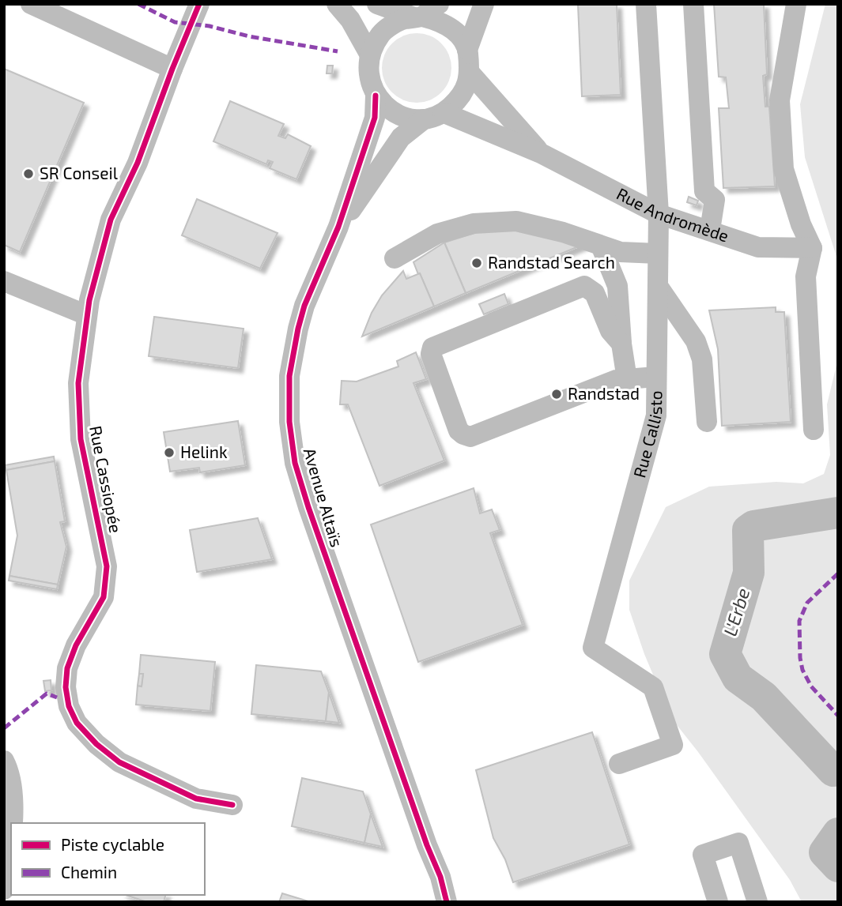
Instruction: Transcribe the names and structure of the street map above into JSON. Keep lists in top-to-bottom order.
{
  "streets": {
    "street": [
      "Rue Andromède",
      "Rue Callisto",
      "Rue Cassiopée",
      "Avenue Altaïs"
    ]
  },
  "crossings": [
    ["Rue Andromède", "Rue Callisto"],
    ["Rue Andromède", "Avenue Altaïs"]
  ],
  "water": ["L'Erbe"],
  "places": [
    "SR Conseil",
    "Randstad Search",
    "Randstad",
    "Helink"
  ],
  "legend": ["Piste cyclable", "Chemin"]
}
